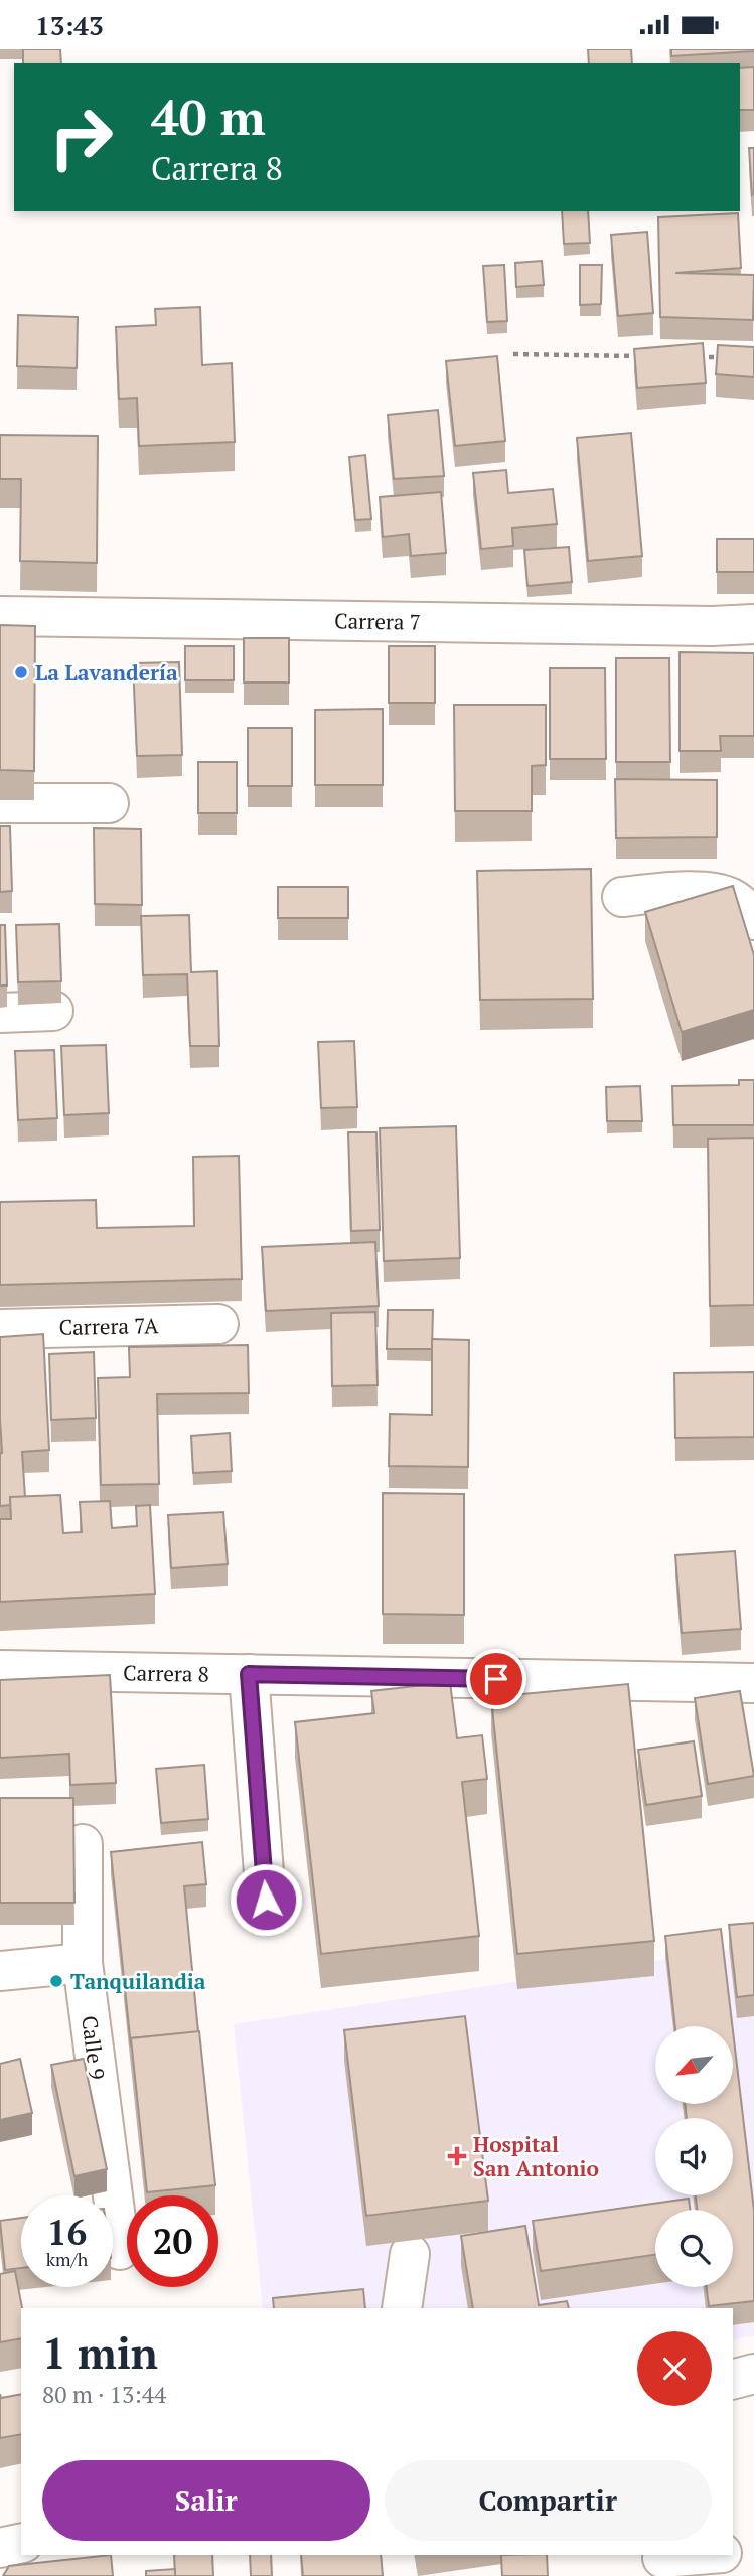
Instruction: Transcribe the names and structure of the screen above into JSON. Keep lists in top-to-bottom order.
{
  "streets": {
    "street": [
      "Carrera 7",
      "Carrera 7A",
      "Carrera 8",
      "Calle 9"
    ]
  },
  "places": {
    "other": ["La Lavandería", "Tanquilandia"],
    "health": ["Hospital San Antonio"]
  },
  "north": "bottom left",
  "page": {
    "status": "13:43",
    "turn": ["40 m", "Carrera 8"],
    "speed": "16 km/h",
    "limit": "20",
    "heading": ["1 min", "80 m · 13:44"],
    "buttons": ["Salir", "Compartir"]
  }
}
